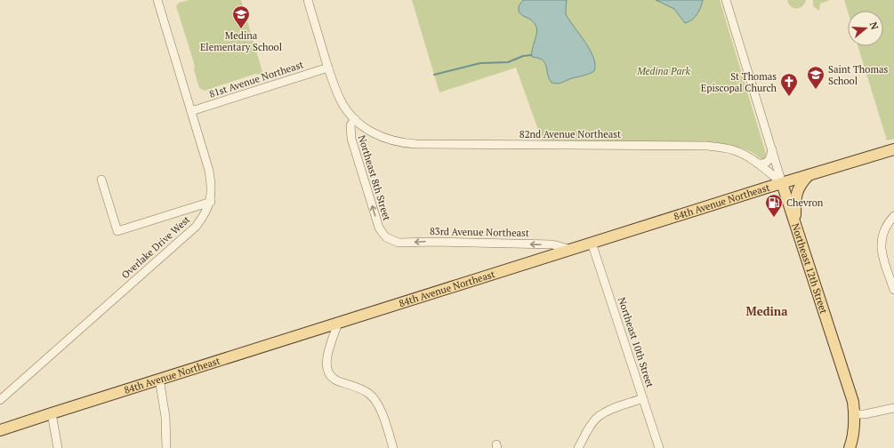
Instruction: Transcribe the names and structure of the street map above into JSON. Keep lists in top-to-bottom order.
{
  "streets": {
    "main road": ["84th Avenue Northeast", "Northeast 12th Street"],
    "street": [
      "81st Avenue Northeast",
      "82nd Avenue Northeast",
      "Northeast 8th Street",
      "83rd Avenue Northeast",
      "Overlake Drive West",
      "Northeast 10th Street"
    ]
  },
  "crossings": [
    ["81st Avenue Northeast", "Overlake Drive West"],
    ["82nd Avenue Northeast", "Northeast 8th Street"],
    ["82nd Avenue Northeast", "84th Avenue Northeast"],
    ["82nd Avenue Northeast", "Northeast 12th Street"],
    ["Northeast 8th Street", "83rd Avenue Northeast"],
    ["84th Avenue Northeast", "83rd Avenue Northeast"],
    ["84th Avenue Northeast", "Northeast 12th Street"],
    ["84th Avenue Northeast", "Northeast 10th Street"]
  ],
  "one_way": ["Northeast 8th Street", "83rd Avenue Northeast"],
  "districts": ["Medina"],
  "parks": ["Medina Park"],
  "places": {
    "school or university": ["Medina Elementary School", "Saint Thomas School"],
    "church": ["St Thomas Episcopal Church"],
    "fuel station": ["Chevron"]
  },
  "north": "right"
}
